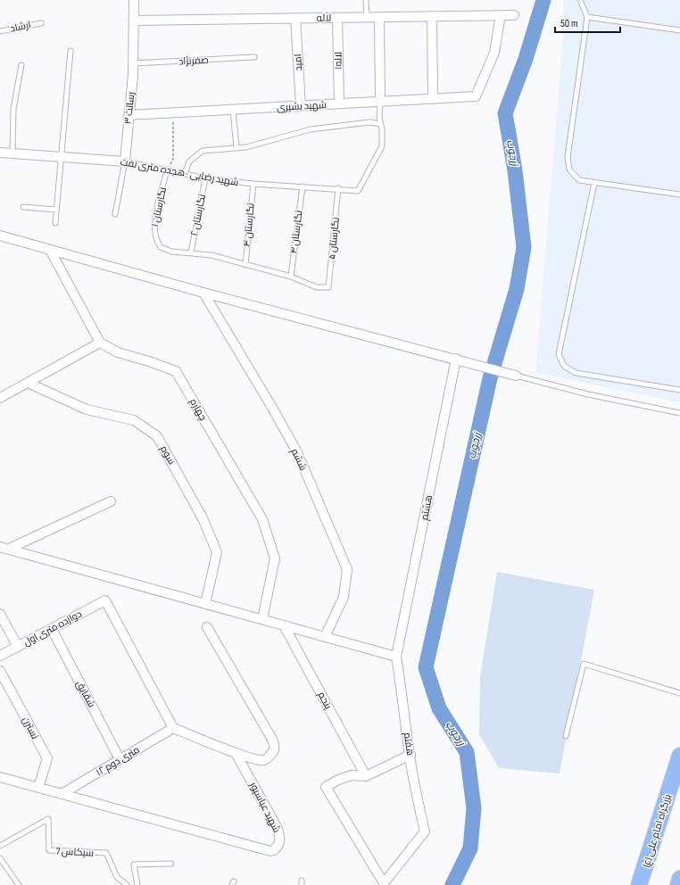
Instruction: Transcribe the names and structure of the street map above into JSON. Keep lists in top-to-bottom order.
{
  "streets": {
    "highway": ["بزرگراه امام علی (ع)"],
    "street": [
      "لاله",
      "لاله۱",
      "امید",
      "شهید بشیری",
      "رسالت ۳",
      "شهید رضایی -هجده متری نفت",
      "چهارم",
      "سوم",
      "ششم",
      "هشتم",
      "دوازده متری اول",
      "شقایق",
      "پنجم",
      "نسترن",
      "هفتم",
      "۱۲ متری دوم",
      "شهید عباسپور"
    ],
    "lane": [
      "ارشاد",
      "صفرنژاد",
      "نگارستان ۱",
      "نگارستان ۲",
      "نگارستان ۳",
      "نگارستان ۴",
      "نگارستان ۵",
      "سیکاس 7"
    ]
  },
  "crossings": [
    ["لاله", "لاله۱"],
    ["لاله", "امید"],
    ["لاله", "شهید بشیری"],
    ["لاله", "رسالت ۳"],
    ["صفرنژاد", "رسالت ۳"],
    ["لاله۱", "شهید بشیری"],
    ["امید", "شهید بشیری"],
    ["شهید بشیری", "رسالت ۳"],
    ["رسالت ۳", "شهید رضایی -هجده متری نفت"],
    ["شهید رضایی -هجده متری نفت", "نگارستان ۱"],
    ["شهید رضایی -هجده متری نفت", "نگارستان ۲"],
    ["شهید رضایی -هجده متری نفت", "نگارستان ۳"],
    ["شهید رضایی -هجده متری نفت", "نگارستان ۴"],
    ["شهید رضایی -هجده متری نفت", "نگارستان ۵"],
    ["نگارستان ۱", "نگارستان ۲"],
    ["نگارستان ۴", "نگارستان ۵"],
    ["هشتم", "هفتم"],
    ["دوازده متری اول", "شقایق"],
    ["دوازده متری اول", "۱۲ متری دوم"],
    ["شقایق", "۱۲ متری دوم"],
    ["پنجم", "هفتم"],
    ["نسترن", "شهید عباسپور"],
    ["۱۲ متری دوم", "شهید عباسپور"]
  ],
  "water": ["زرجوب"],
  "scale_bar": "50 m"
}
